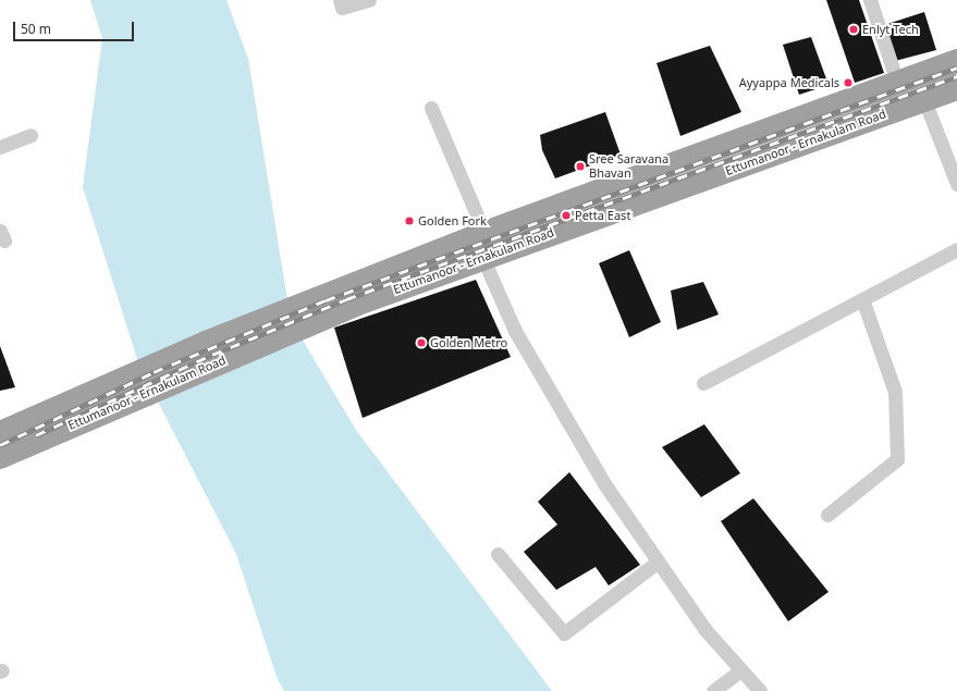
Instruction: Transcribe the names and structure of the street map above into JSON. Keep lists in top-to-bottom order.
{
  "streets": {
    "highway": ["Ettumanoor - Ernakulam Road"]
  },
  "places": [
    "Enlyt Tech",
    "Ayyappa Medicals",
    "Sree Saravana Bhavan",
    "Petta East",
    "Golden Fork",
    "Golden Metro"
  ],
  "scale_bar": "50 m"
}
